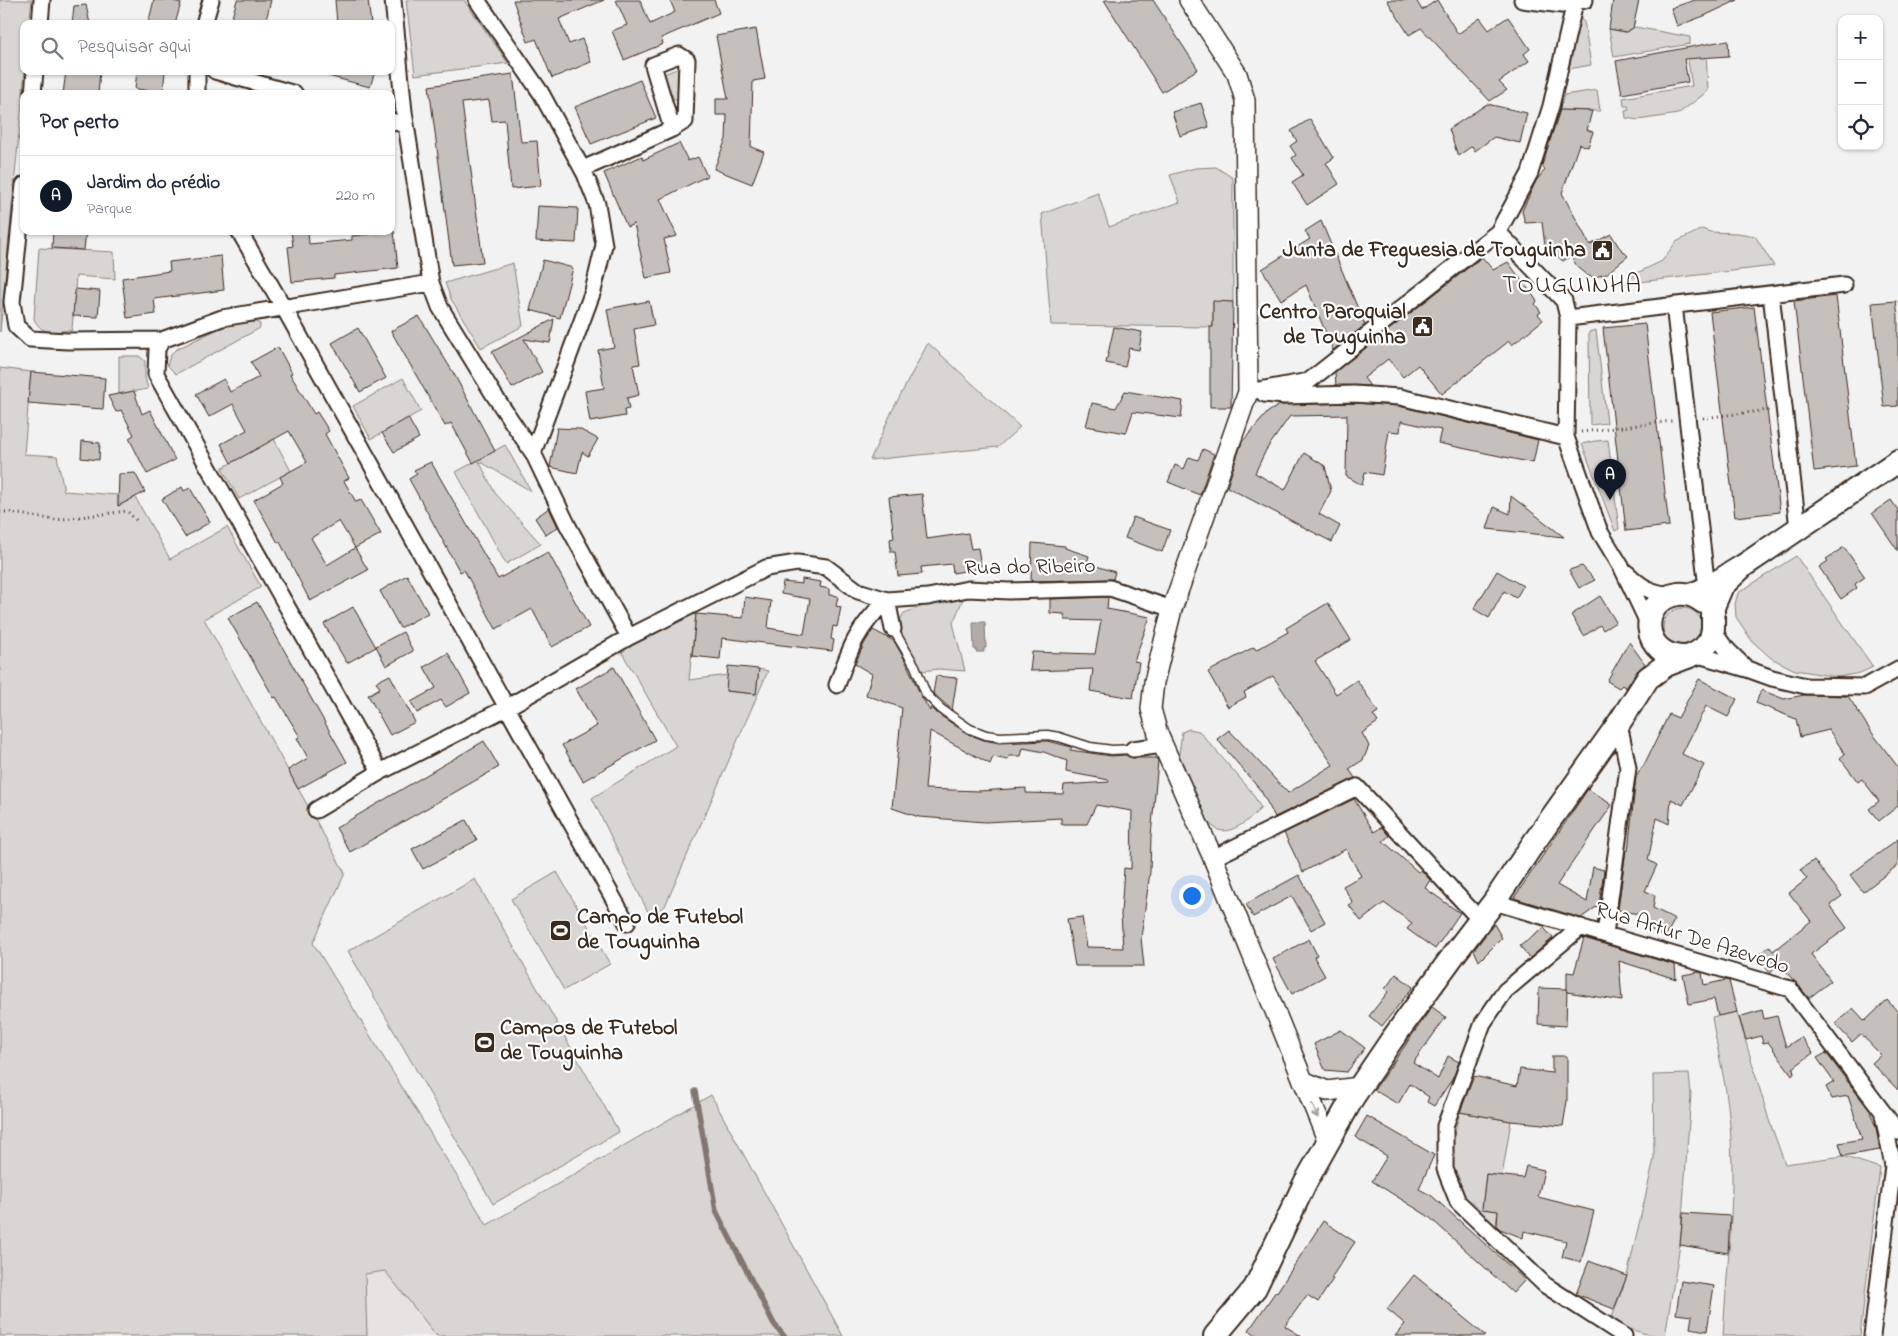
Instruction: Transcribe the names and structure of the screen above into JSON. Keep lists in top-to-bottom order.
{
  "streets": {
    "street": ["Rua do Ribeiro", "Rua Artur De Azevedo"]
  },
  "districts": ["TOUGUINHA"],
  "places": {
    "public building": ["Junta de Freguesia de Touguinha", "Centro Paroquial de Touguinha"],
    "sports": ["Campo de Futebol de Touguinha", "Campos de Futebol de Touguinha"]
  },
  "page": {
    "map_buttons": ["+", "−"],
    "search": "Pesquisar aqui",
    "heading": "Por perto",
    "list": [
      {
        "mark": "A",
        "name": "Jardim do prédio",
        "note": "Parque",
        "value": "220 m"
      }
    ],
    "pins": "A"
  }
}
